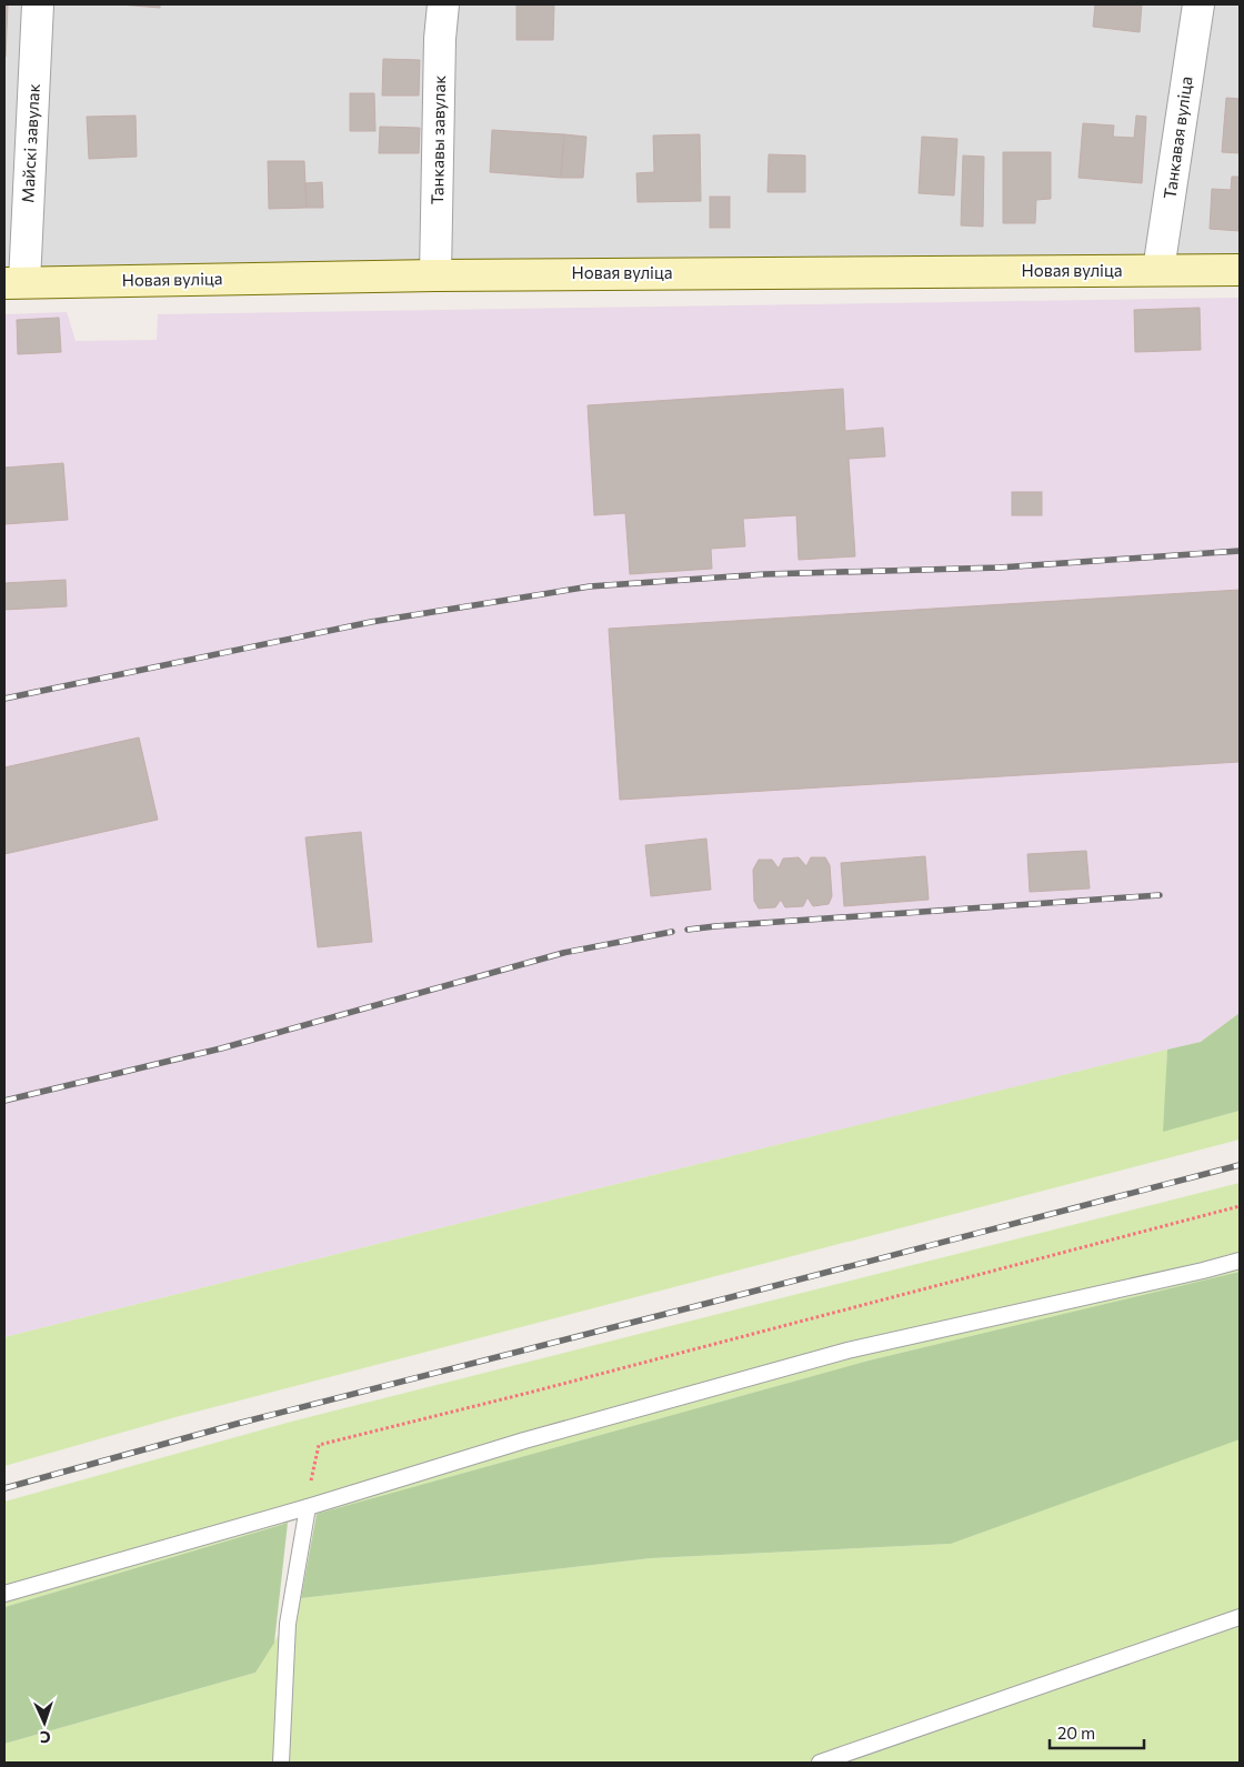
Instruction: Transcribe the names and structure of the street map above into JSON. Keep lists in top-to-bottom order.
{
  "streets": {
    "street": [
      "Танкавая вуліца",
      "Танкавы завулак",
      "Майскі завулак",
      "Новая вуліца"
    ]
  },
  "crossings": [
    ["Танкавая вуліца", "Новая вуліца"],
    ["Танкавы завулак", "Новая вуліца"],
    ["Майскі завулак", "Новая вуліца"]
  ],
  "scale_bar": "20 m",
  "north": "bottom"
}
